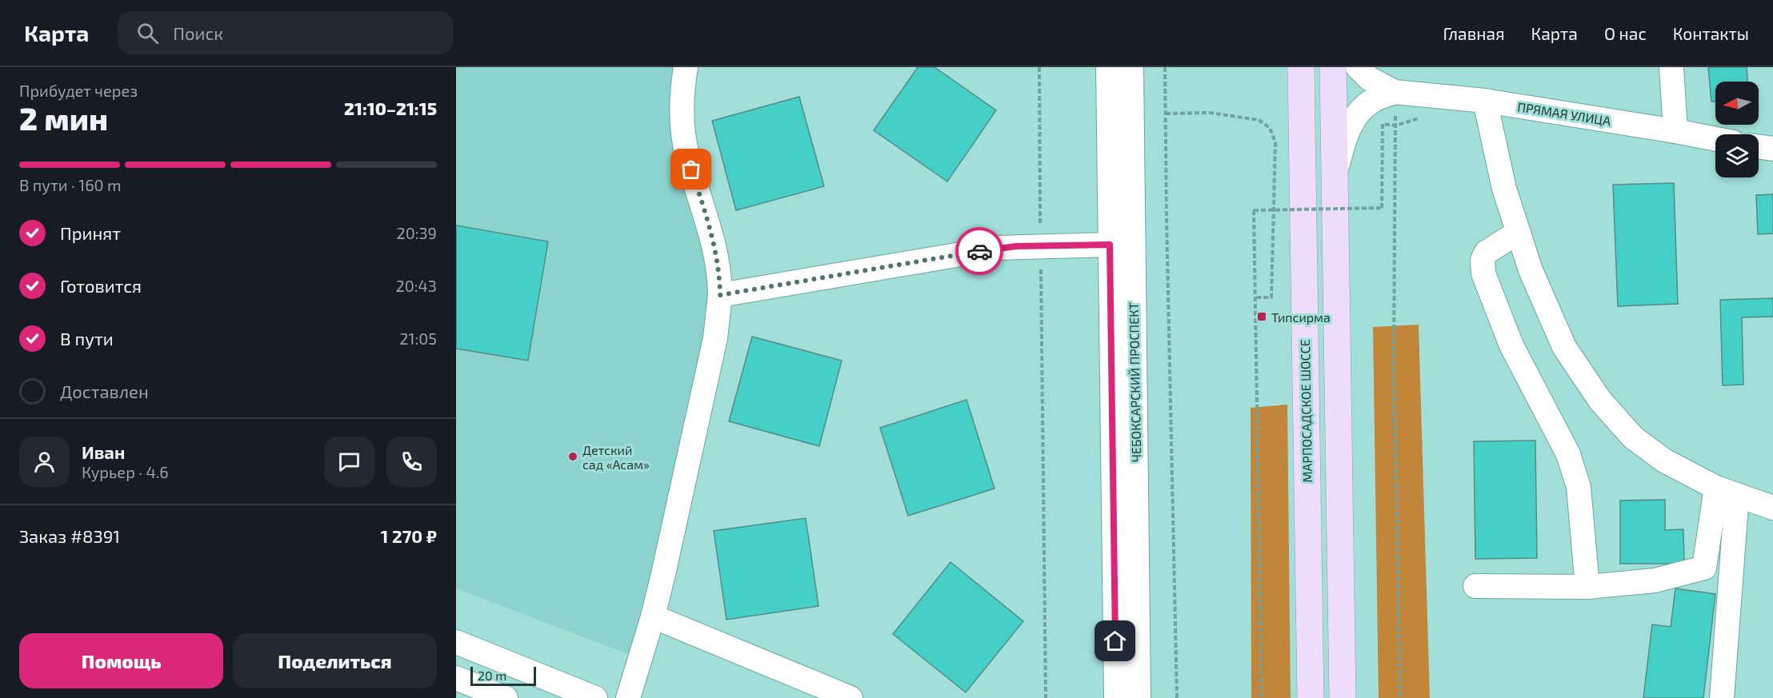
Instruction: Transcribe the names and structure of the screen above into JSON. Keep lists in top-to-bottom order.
{
  "streets": {
    "main road": ["МАРПОСАДСКОЕ ШОССЕ"],
    "street": ["ПРЯМАЯ УЛИЦА", "ЧЕБОКСАРСКИЙ ПРОСПЕКТ"]
  },
  "places": {
    "transit": ["Типсирма"],
    "other": ["Детский сад «Асам»"]
  },
  "scale_bar": "20 m",
  "north": "left",
  "page": {
    "header": "Карта",
    "search": "Поиск",
    "nav": [
      "Главная",
      "Карта",
      "О нас",
      "Контакты"
    ],
    "heading": ["2 мин", "Прибудет через", "21:10–21:15"],
    "panel": [
      "Иван",
      "Курьер · 4.6",
      "Заказ #8391",
      "1 270 ₽"
    ],
    "bar": "В пути · 160 m",
    "list": [
      ["Принят", "20:39"],
      ["Готовится", "20:43"],
      ["В пути", "21:05"],
      "Доставлен"
    ],
    "buttons": ["Помощь", "Поделиться"],
    "scale": "20 m"
  }
}
